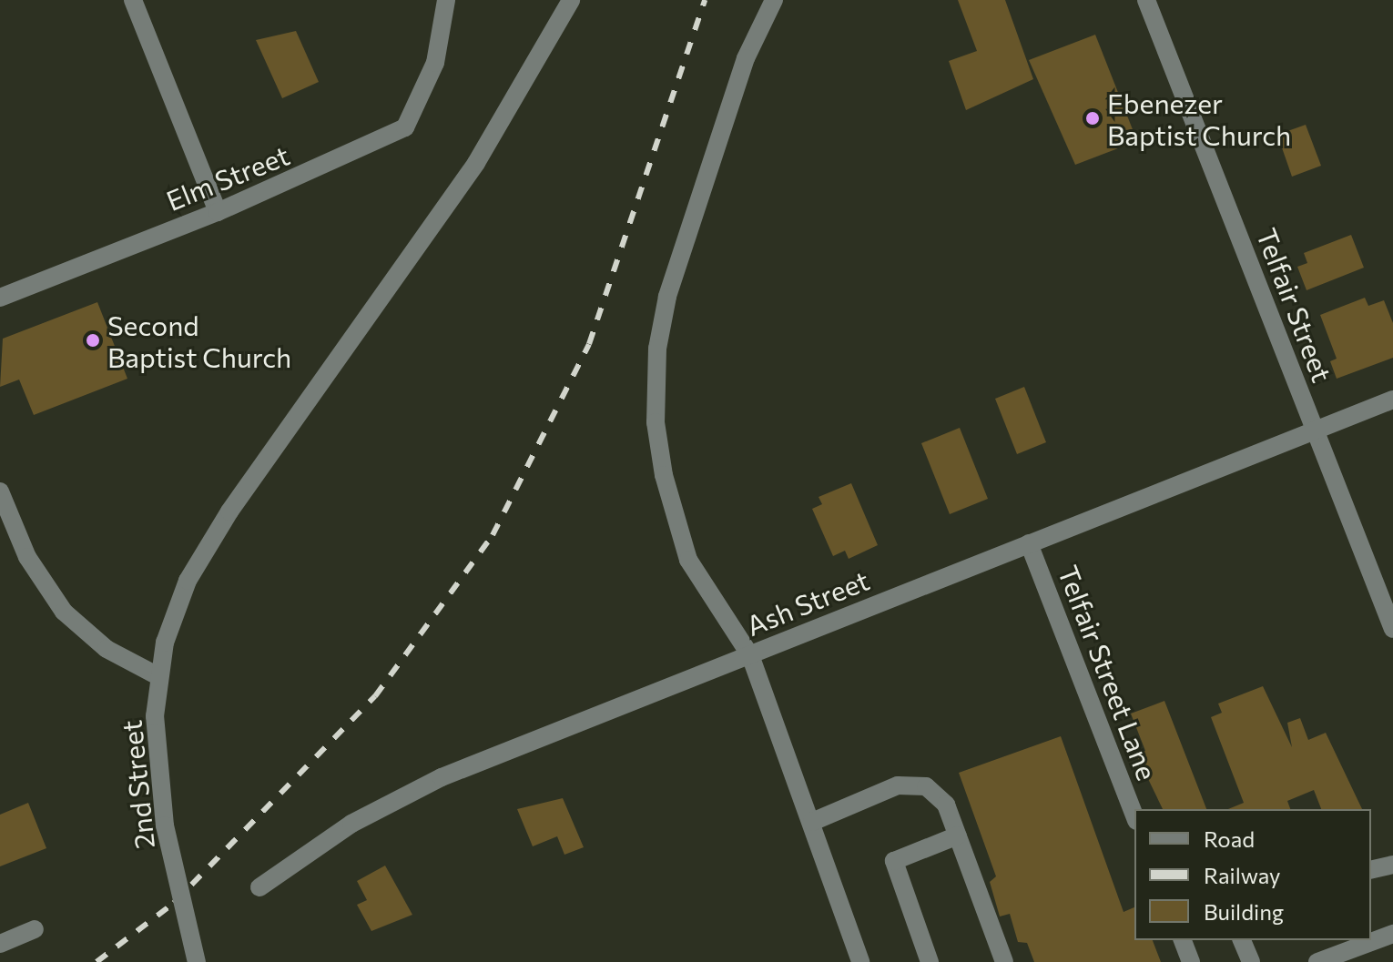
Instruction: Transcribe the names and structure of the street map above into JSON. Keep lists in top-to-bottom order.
{
  "streets": {
    "street": [
      "Elm Street",
      "Telfair Street",
      "Ash Street",
      "Telfair Street Lane",
      "2nd Street"
    ]
  },
  "crossings": [
    ["Telfair Street", "Ash Street"],
    ["Ash Street", "Telfair Street Lane"]
  ],
  "places": ["Ebenezer Baptist Church", "Second Baptist Church"],
  "legend": ["Road", "Railway", "Building"]
}
